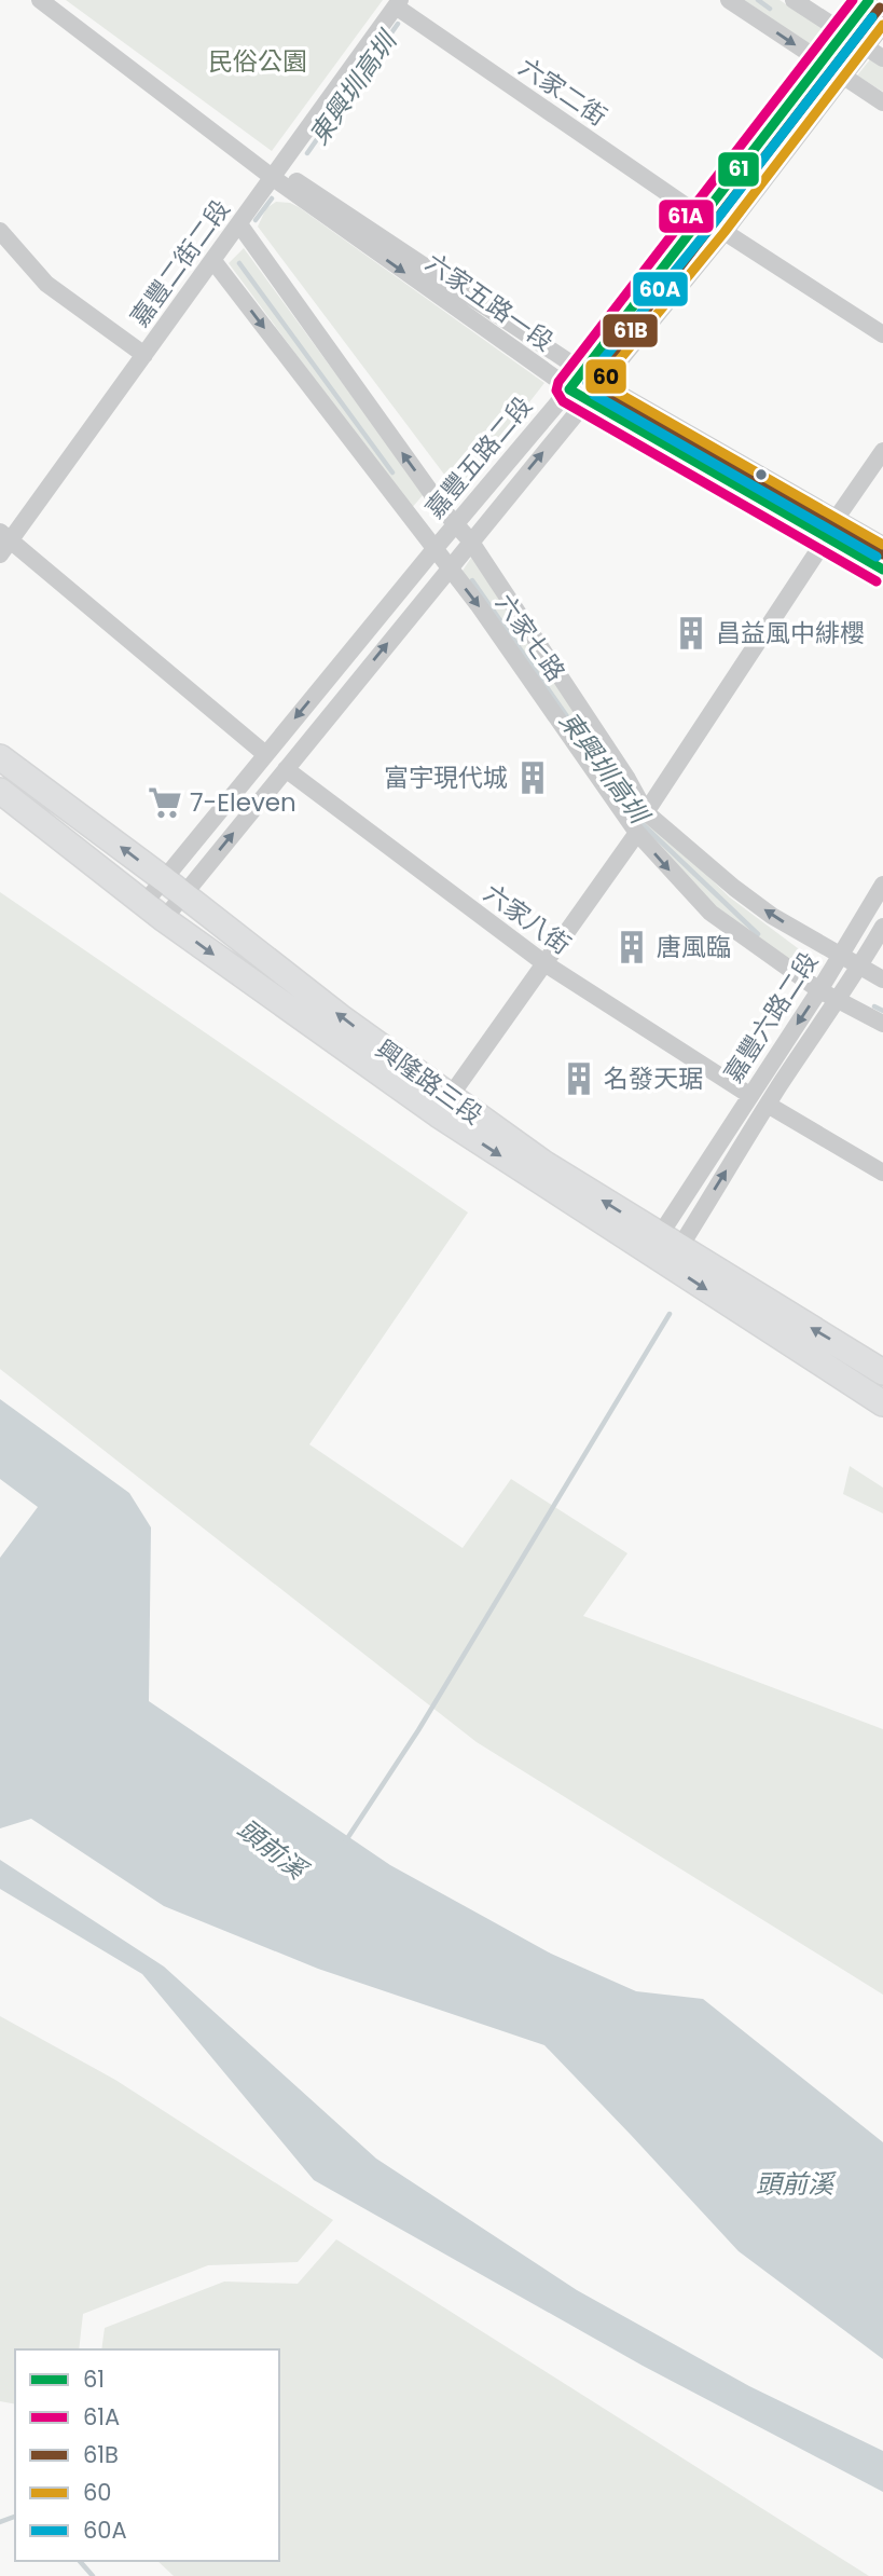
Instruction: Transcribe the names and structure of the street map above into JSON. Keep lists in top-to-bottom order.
{
  "streets": {
    "street": [
      "六家二街",
      "嘉豐二街二段",
      "六家五路一段",
      "嘉豐五路二段",
      "六家七路",
      "六家八街",
      "嘉豐六路二段",
      "興隆路三段"
    ]
  },
  "crossings": [
    ["六家二街", "嘉豐二街二段"],
    ["六家二街", "嘉豐五路二段"],
    ["嘉豐二街二段", "六家五路一段"],
    ["嘉豐二街二段", "六家七路"],
    ["六家五路一段", "嘉豐五路二段"],
    ["嘉豐五路二段", "六家七路"],
    ["嘉豐五路二段", "六家八街"],
    ["嘉豐五路二段", "興隆路三段"],
    ["六家七路", "嘉豐六路二段"],
    ["六家八街", "嘉豐六路二段"],
    ["嘉豐六路二段", "興隆路三段"]
  ],
  "water": ["東興圳高圳", "頭前溪"],
  "parks": ["民俗公園"],
  "places": {
    "building": [
      "昌益風中緋櫻",
      "富宇現代城",
      "唐風臨",
      "名發天琚"
    ],
    "supermarket": ["7-Eleven"]
  },
  "lines": [
    "transit line 61",
    "transit line 61A",
    "transit line 61B",
    "transit line 60A",
    "transit line 60"
  ],
  "legend": [
    "61",
    "61A",
    "61B",
    "60",
    "60A"
  ]
}
